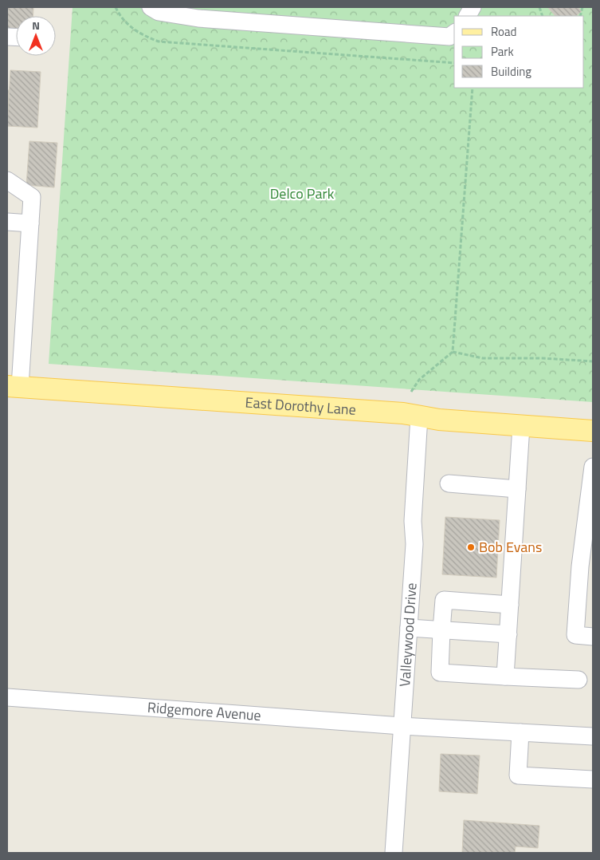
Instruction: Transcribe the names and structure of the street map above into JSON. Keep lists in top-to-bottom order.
{
  "streets": {
    "main road": ["East Dorothy Lane"],
    "street": ["Valleywood Drive", "Ridgemore Avenue"]
  },
  "crossings": [
    ["East Dorothy Lane", "Valleywood Drive"],
    ["Valleywood Drive", "Ridgemore Avenue"]
  ],
  "parks": ["Delco Park"],
  "places": ["Bob Evans"],
  "legend": ["Road", "Park", "Building"],
  "north": "top"
}
